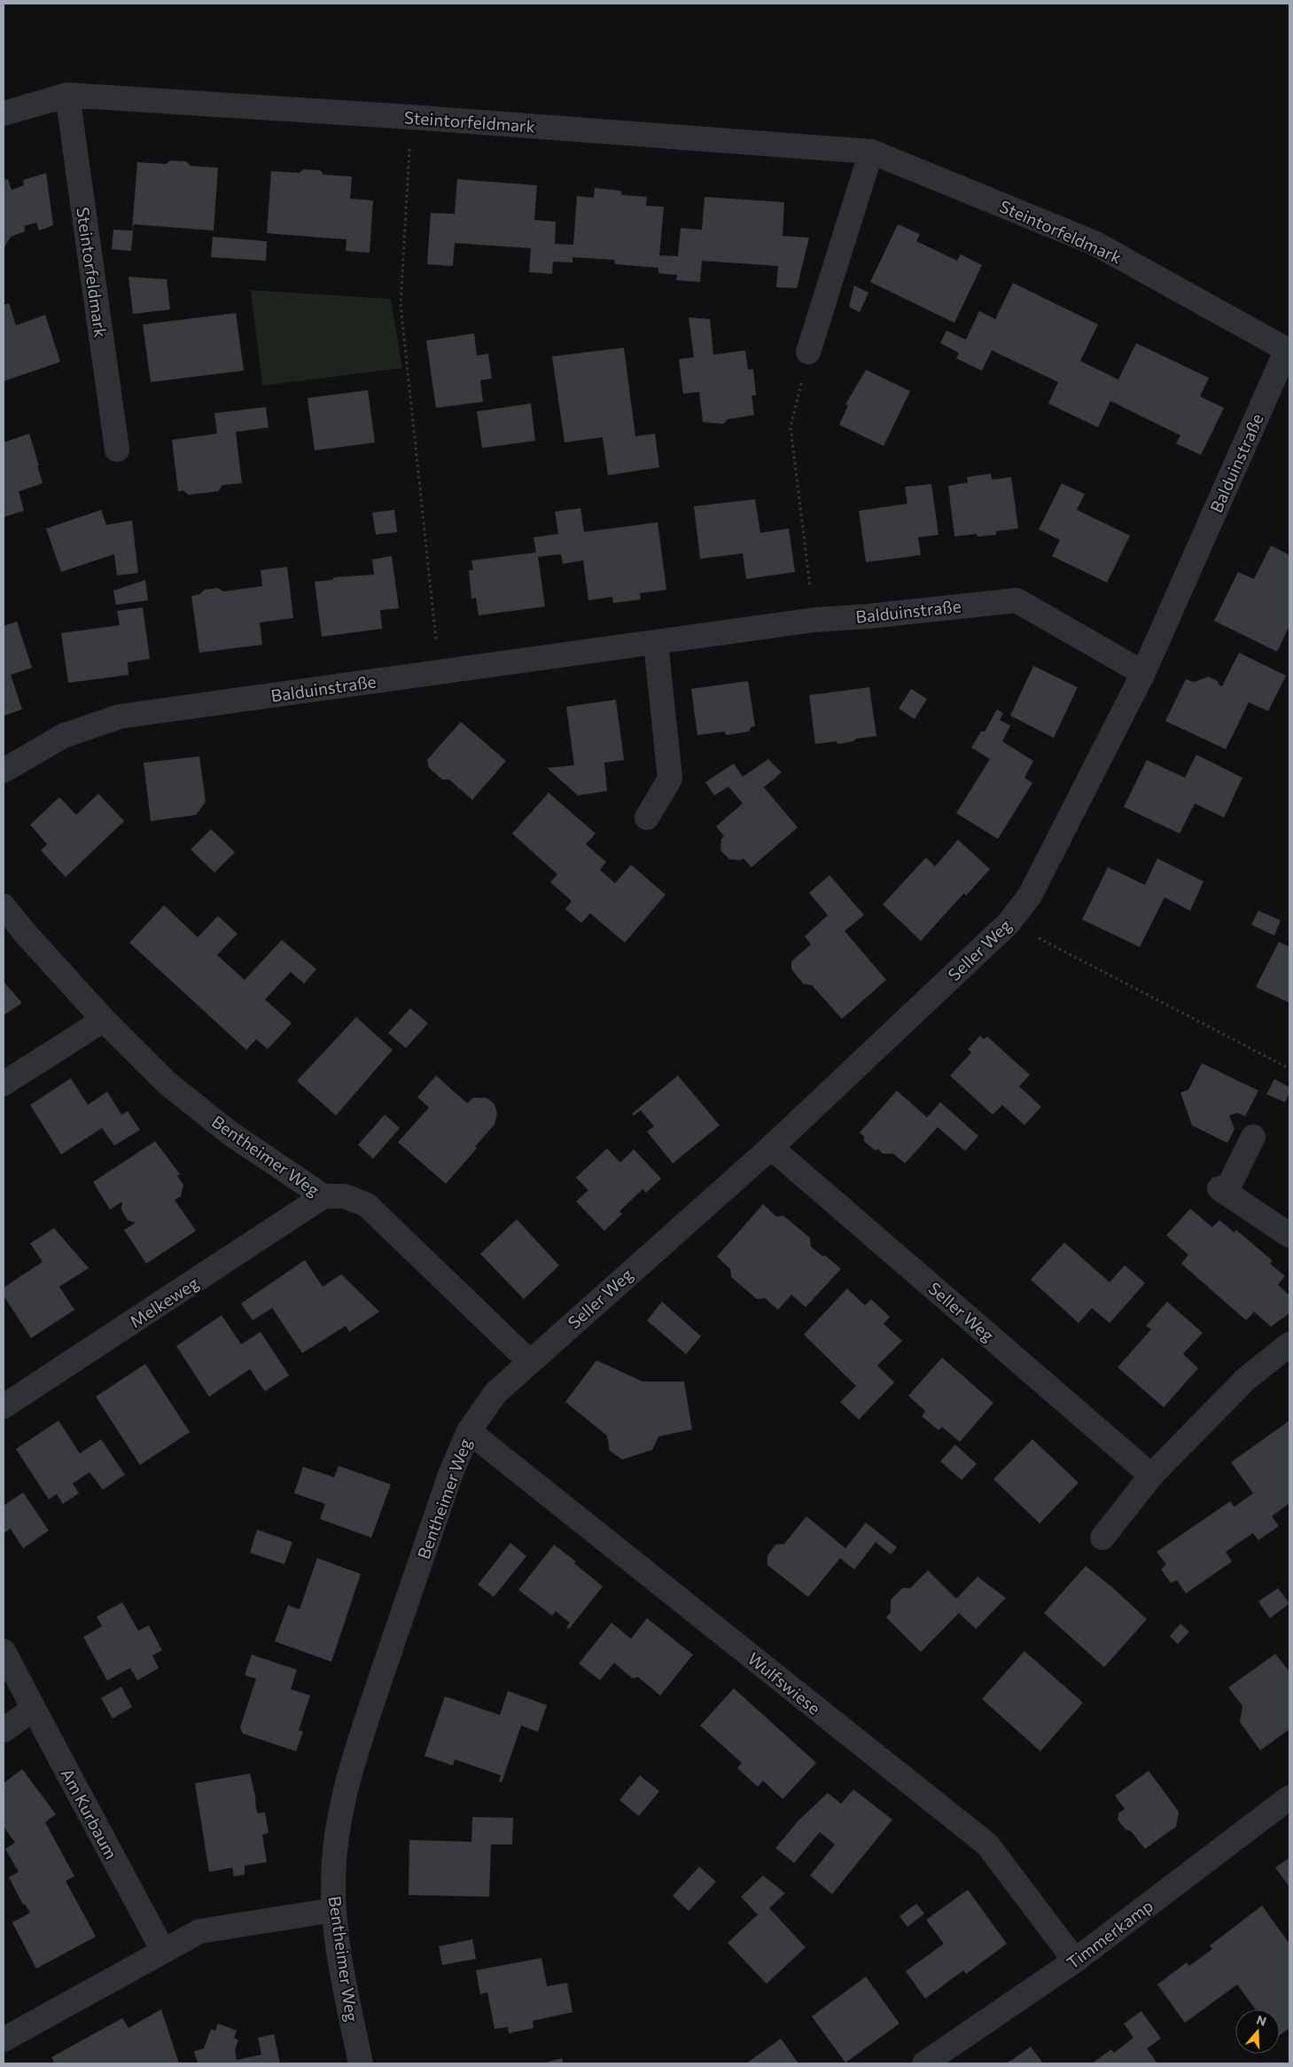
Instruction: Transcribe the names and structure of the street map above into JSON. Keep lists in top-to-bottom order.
{
  "streets": {
    "street": [
      "Steintorfeldmark",
      "Balduinstraße",
      "Seller Weg",
      "Bentheimer Weg",
      "Melkeweg",
      "Wulfswiese",
      "Am Kurbaum",
      "Timmerkamp"
    ]
  },
  "crossings": [
    ["Steintorfeldmark", "Balduinstraße"],
    ["Balduinstraße", "Seller Weg"],
    ["Seller Weg", "Bentheimer Weg"],
    ["Bentheimer Weg", "Melkeweg"],
    ["Bentheimer Weg", "Wulfswiese"],
    ["Wulfswiese", "Timmerkamp"]
  ],
  "north": "top"
}
